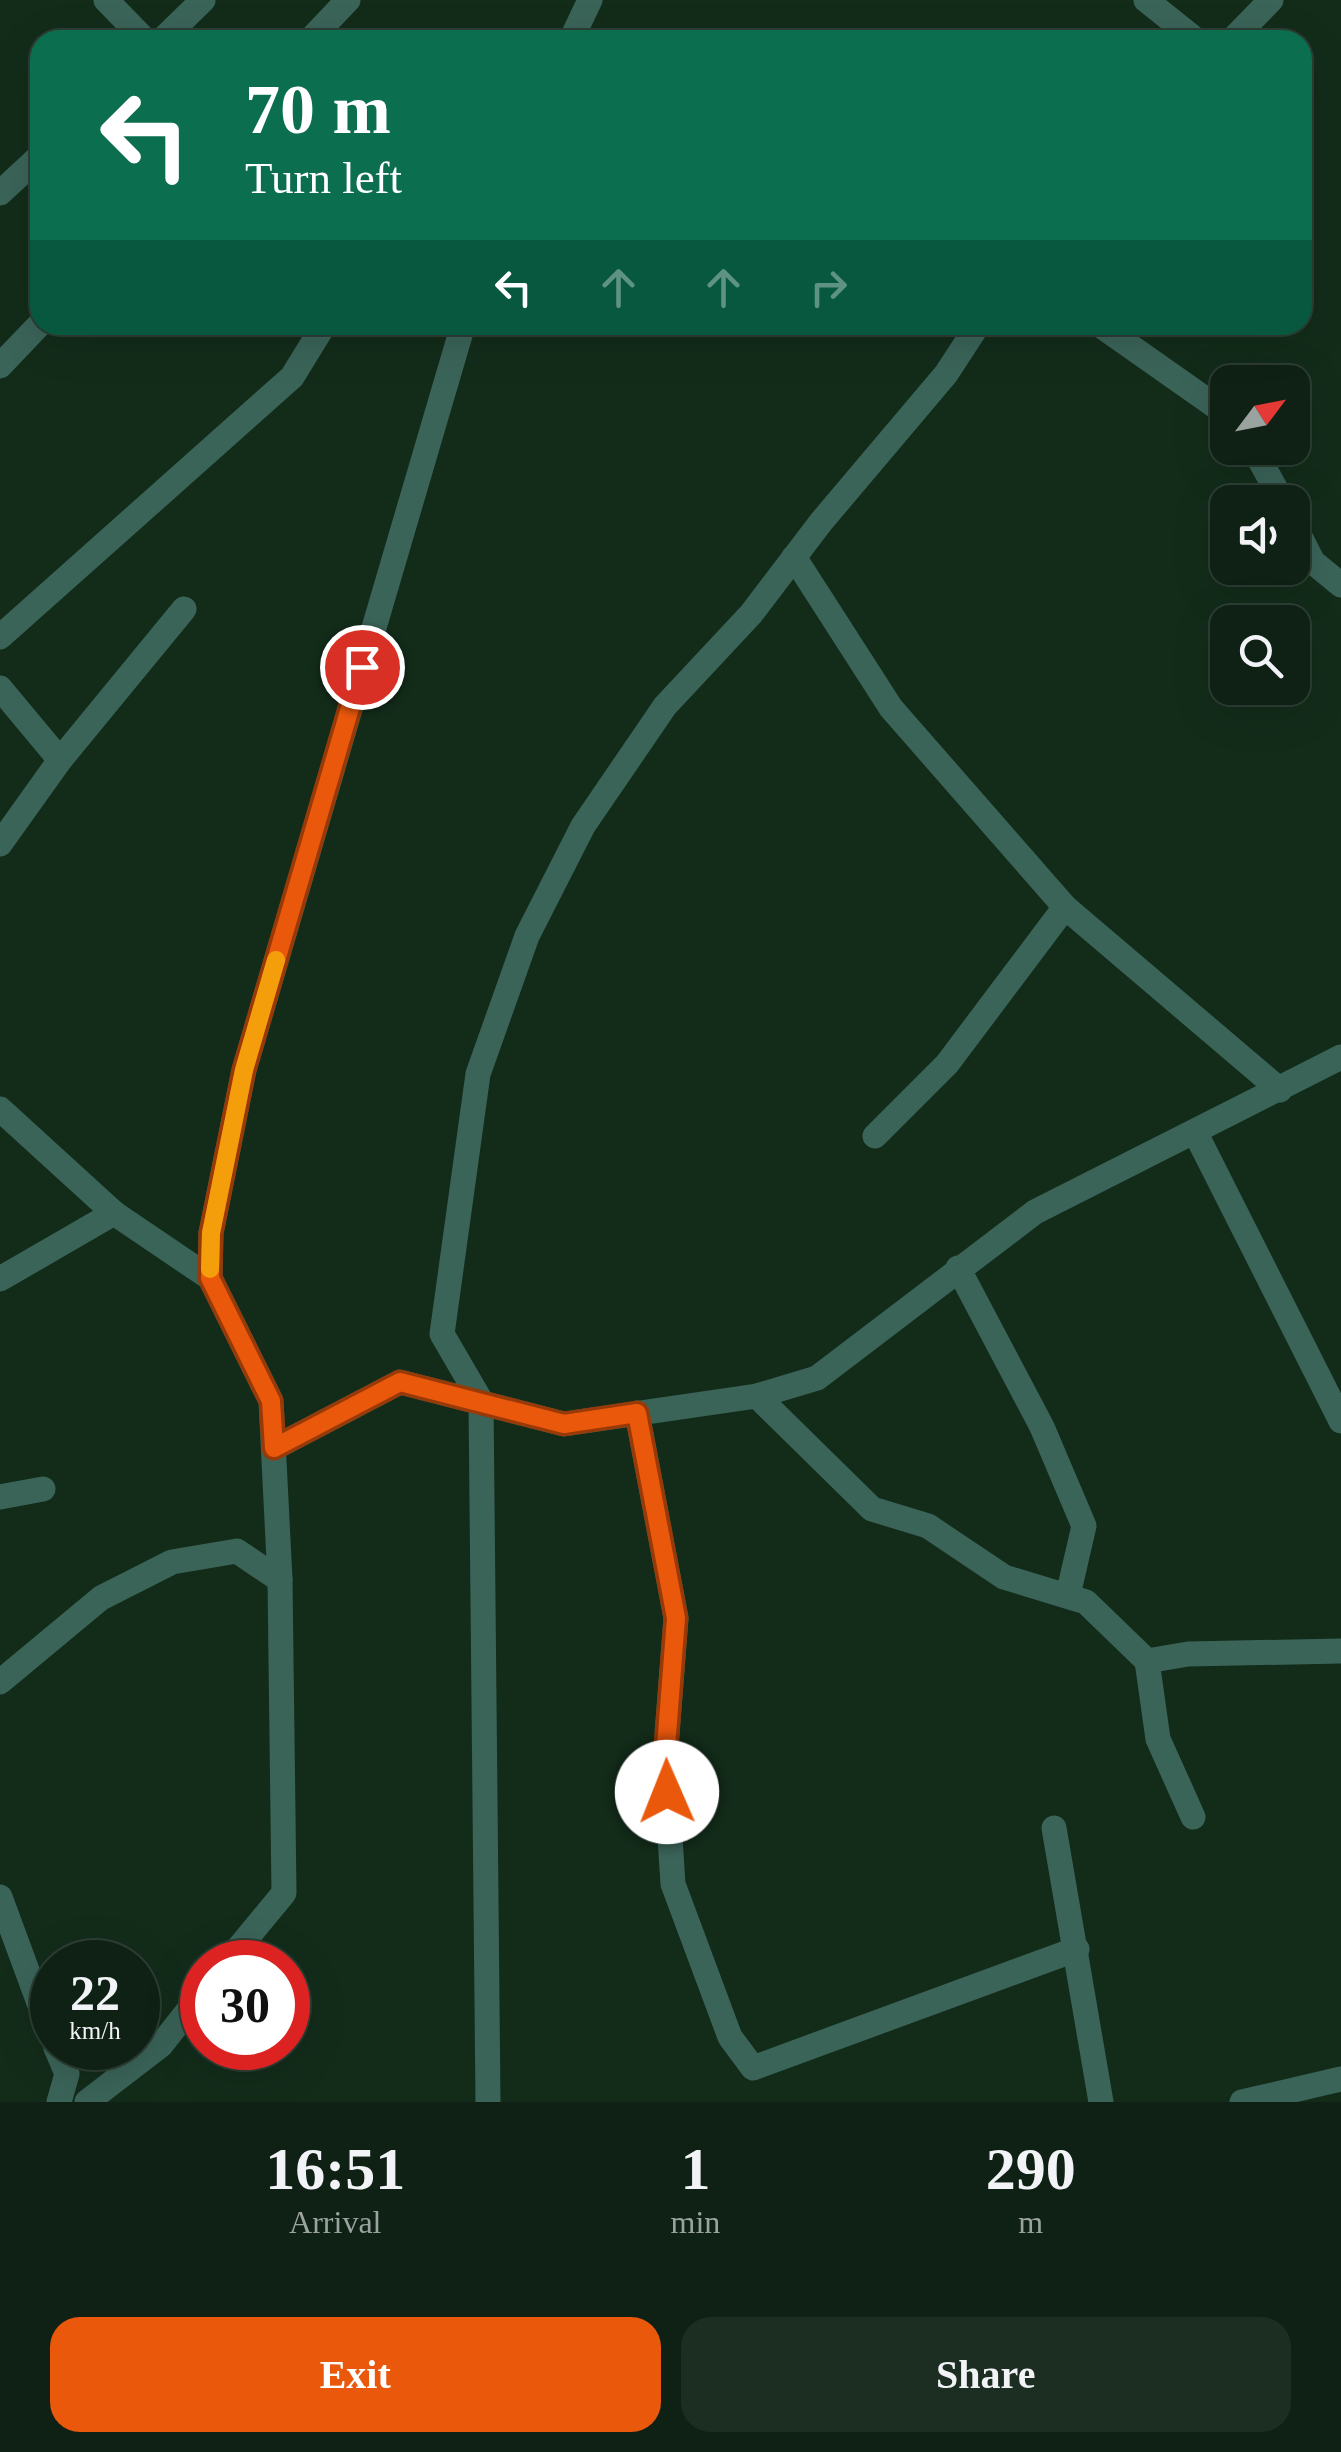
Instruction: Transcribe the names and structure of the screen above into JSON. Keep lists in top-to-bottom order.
{
  "north": "top right",
  "page": {
    "turn": ["70 m", "Turn left"],
    "speed": "22 km/h",
    "limit": "30",
    "eta": [
      "16:51",
      "Arrival",
      "1",
      "min",
      "290",
      "m"
    ],
    "buttons": ["Exit", "Share"]
  }
}
